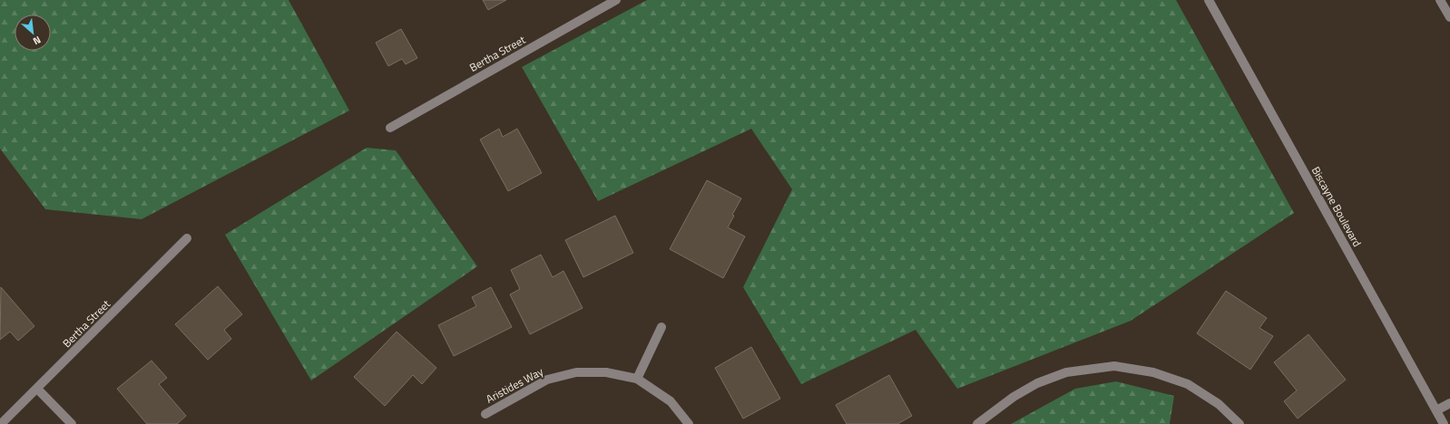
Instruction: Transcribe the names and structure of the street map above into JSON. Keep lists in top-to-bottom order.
{
  "streets": {
    "street": ["Bertha Street", "Biscayne Boulevard", "Aristides Way"]
  },
  "north": "bottom right"
}
